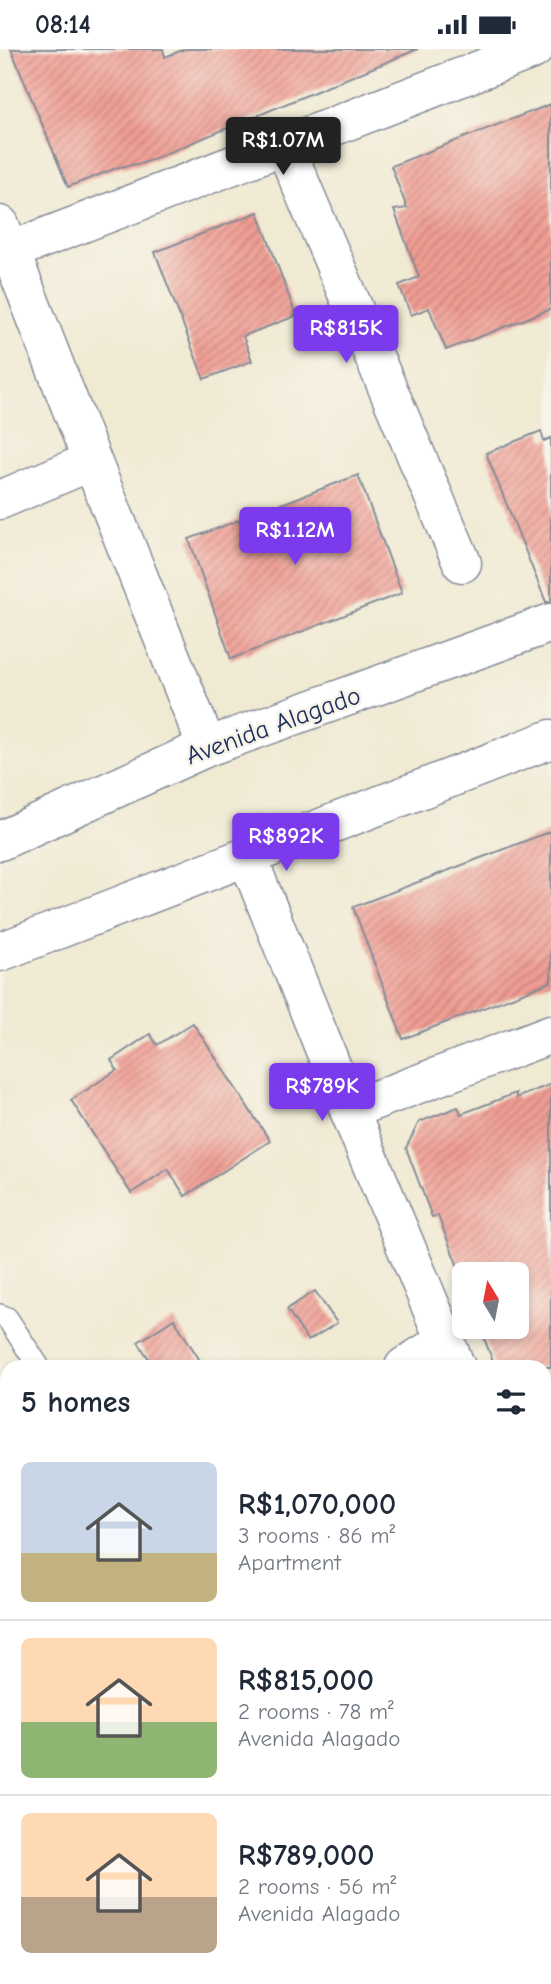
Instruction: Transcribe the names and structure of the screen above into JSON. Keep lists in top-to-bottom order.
{
  "streets": {
    "street": ["Avenida Alagado"]
  },
  "north": "top",
  "page": {
    "status": "08:14",
    "price": [
      "R$1.07M",
      "R$815K",
      "R$1.12M",
      "R$892K",
      "R$789K"
    ],
    "heading": "5 homes",
    "list": [
      {
        "name": "R$1,070,000",
        "note": "3 rooms · 86 m² · Apartment"
      },
      {
        "name": "R$815,000",
        "note": "2 rooms · 78 m² · Avenida Alagado"
      },
      {
        "name": "R$789,000",
        "note": "2 rooms · 56 m² · Avenida Alagado"
      }
    ]
  }
}
